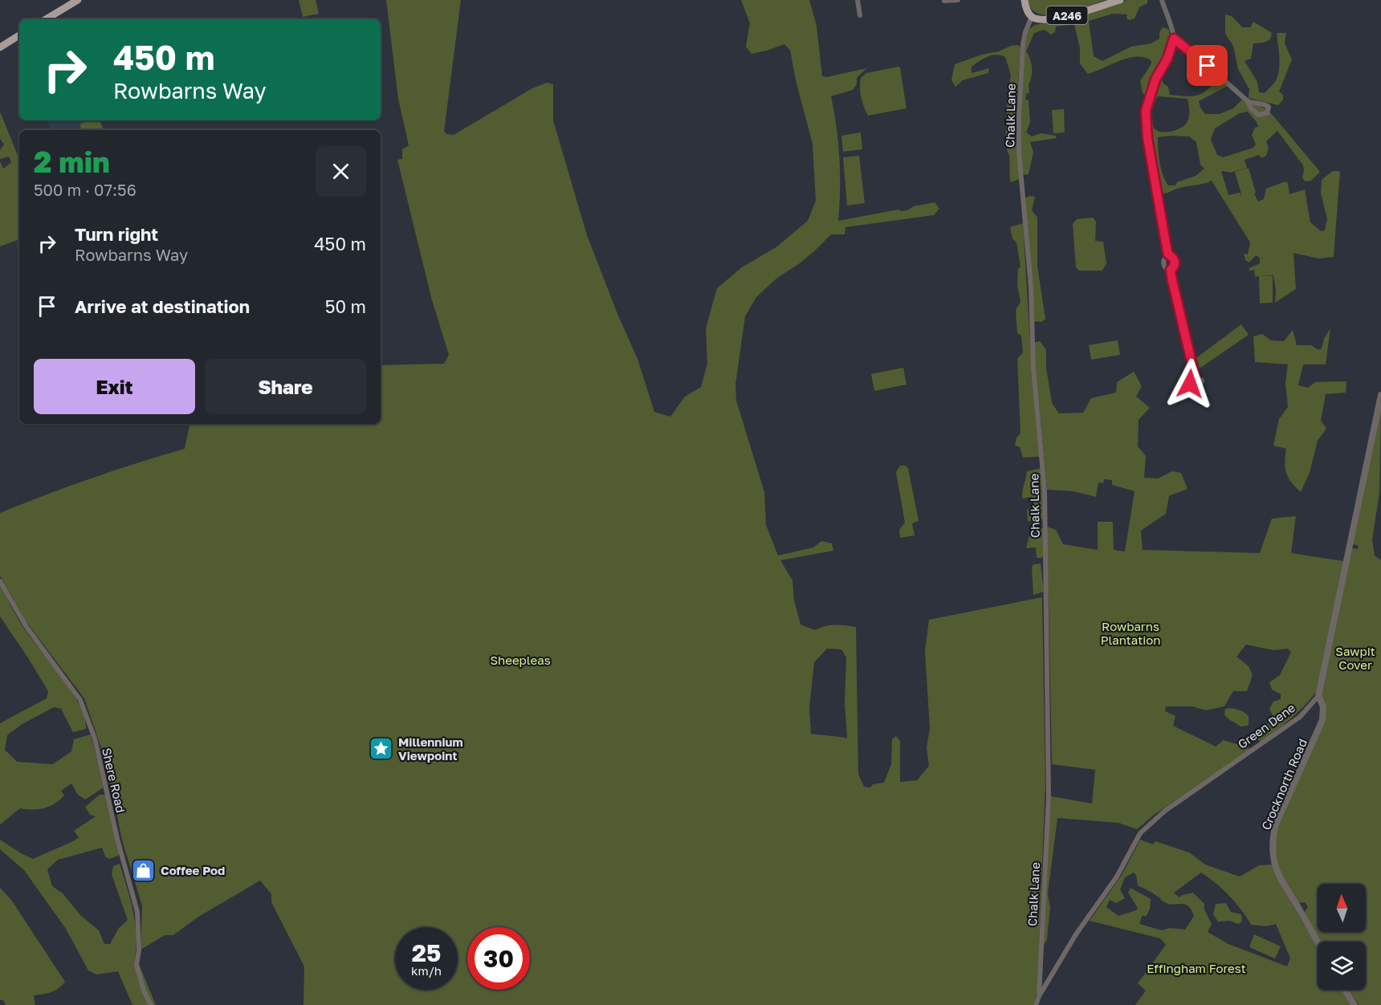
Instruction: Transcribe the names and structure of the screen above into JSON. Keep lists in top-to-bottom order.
{
  "streets": {
    "main road": ["A246"],
    "street": [
      "Chalk Lane",
      "Green Dene",
      "Shere Road",
      "Crocknorth Road"
    ]
  },
  "crossings": [
    ["A246", "Chalk Lane"],
    ["Chalk Lane", "Green Dene"],
    ["Green Dene", "Crocknorth Road"]
  ],
  "parks": [
    "Rowbarns Plantation",
    "Sawpit Cover",
    "Sheepleas",
    "Effingham Forest"
  ],
  "places": {
    "place": ["Millennium Viewpoint"],
    "shop": ["Coffee Pod"]
  },
  "north": "top",
  "page": {
    "turn": ["450 m", "Rowbarns Way"],
    "heading": ["2 min", "500 m · 07:56"],
    "list": [
      {
        "name": "Turn right",
        "note": "Rowbarns Way",
        "value": "450 m"
      },
      {
        "name": "Arrive at destination",
        "value": "50 m"
      }
    ],
    "buttons": ["Exit", "Share"],
    "speed": "25 km/h",
    "limit": "30"
  }
}
